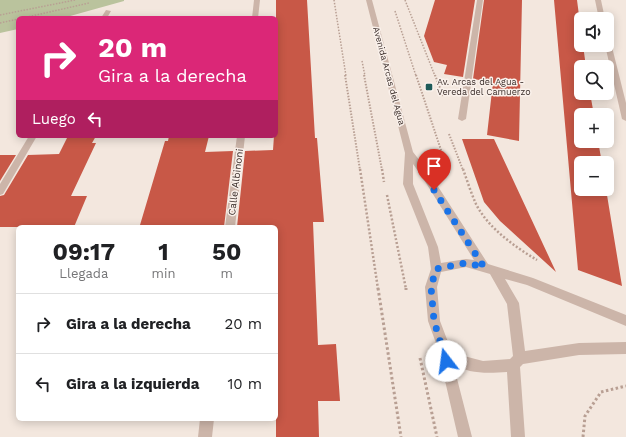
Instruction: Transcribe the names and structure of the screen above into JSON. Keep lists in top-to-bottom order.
{
  "streets": {
    "street": ["Avenida Arcas del Agua", "Calle Albinoni"]
  },
  "places": {
    "transit": ["Av. Arcas del Agua - Vereda del Camuerzo"]
  },
  "page": {
    "map_buttons": ["+", "−"],
    "turn": ["20 m", "Gira a la derecha"],
    "then": "Luego",
    "eta": [
      "09:17",
      "Llegada",
      "1",
      "min",
      "50",
      "m"
    ],
    "list": [
      {
        "name": "Gira a la derecha",
        "value": "20 m"
      },
      {
        "name": "Gira a la izquierda",
        "value": "10 m"
      }
    ]
  }
}
